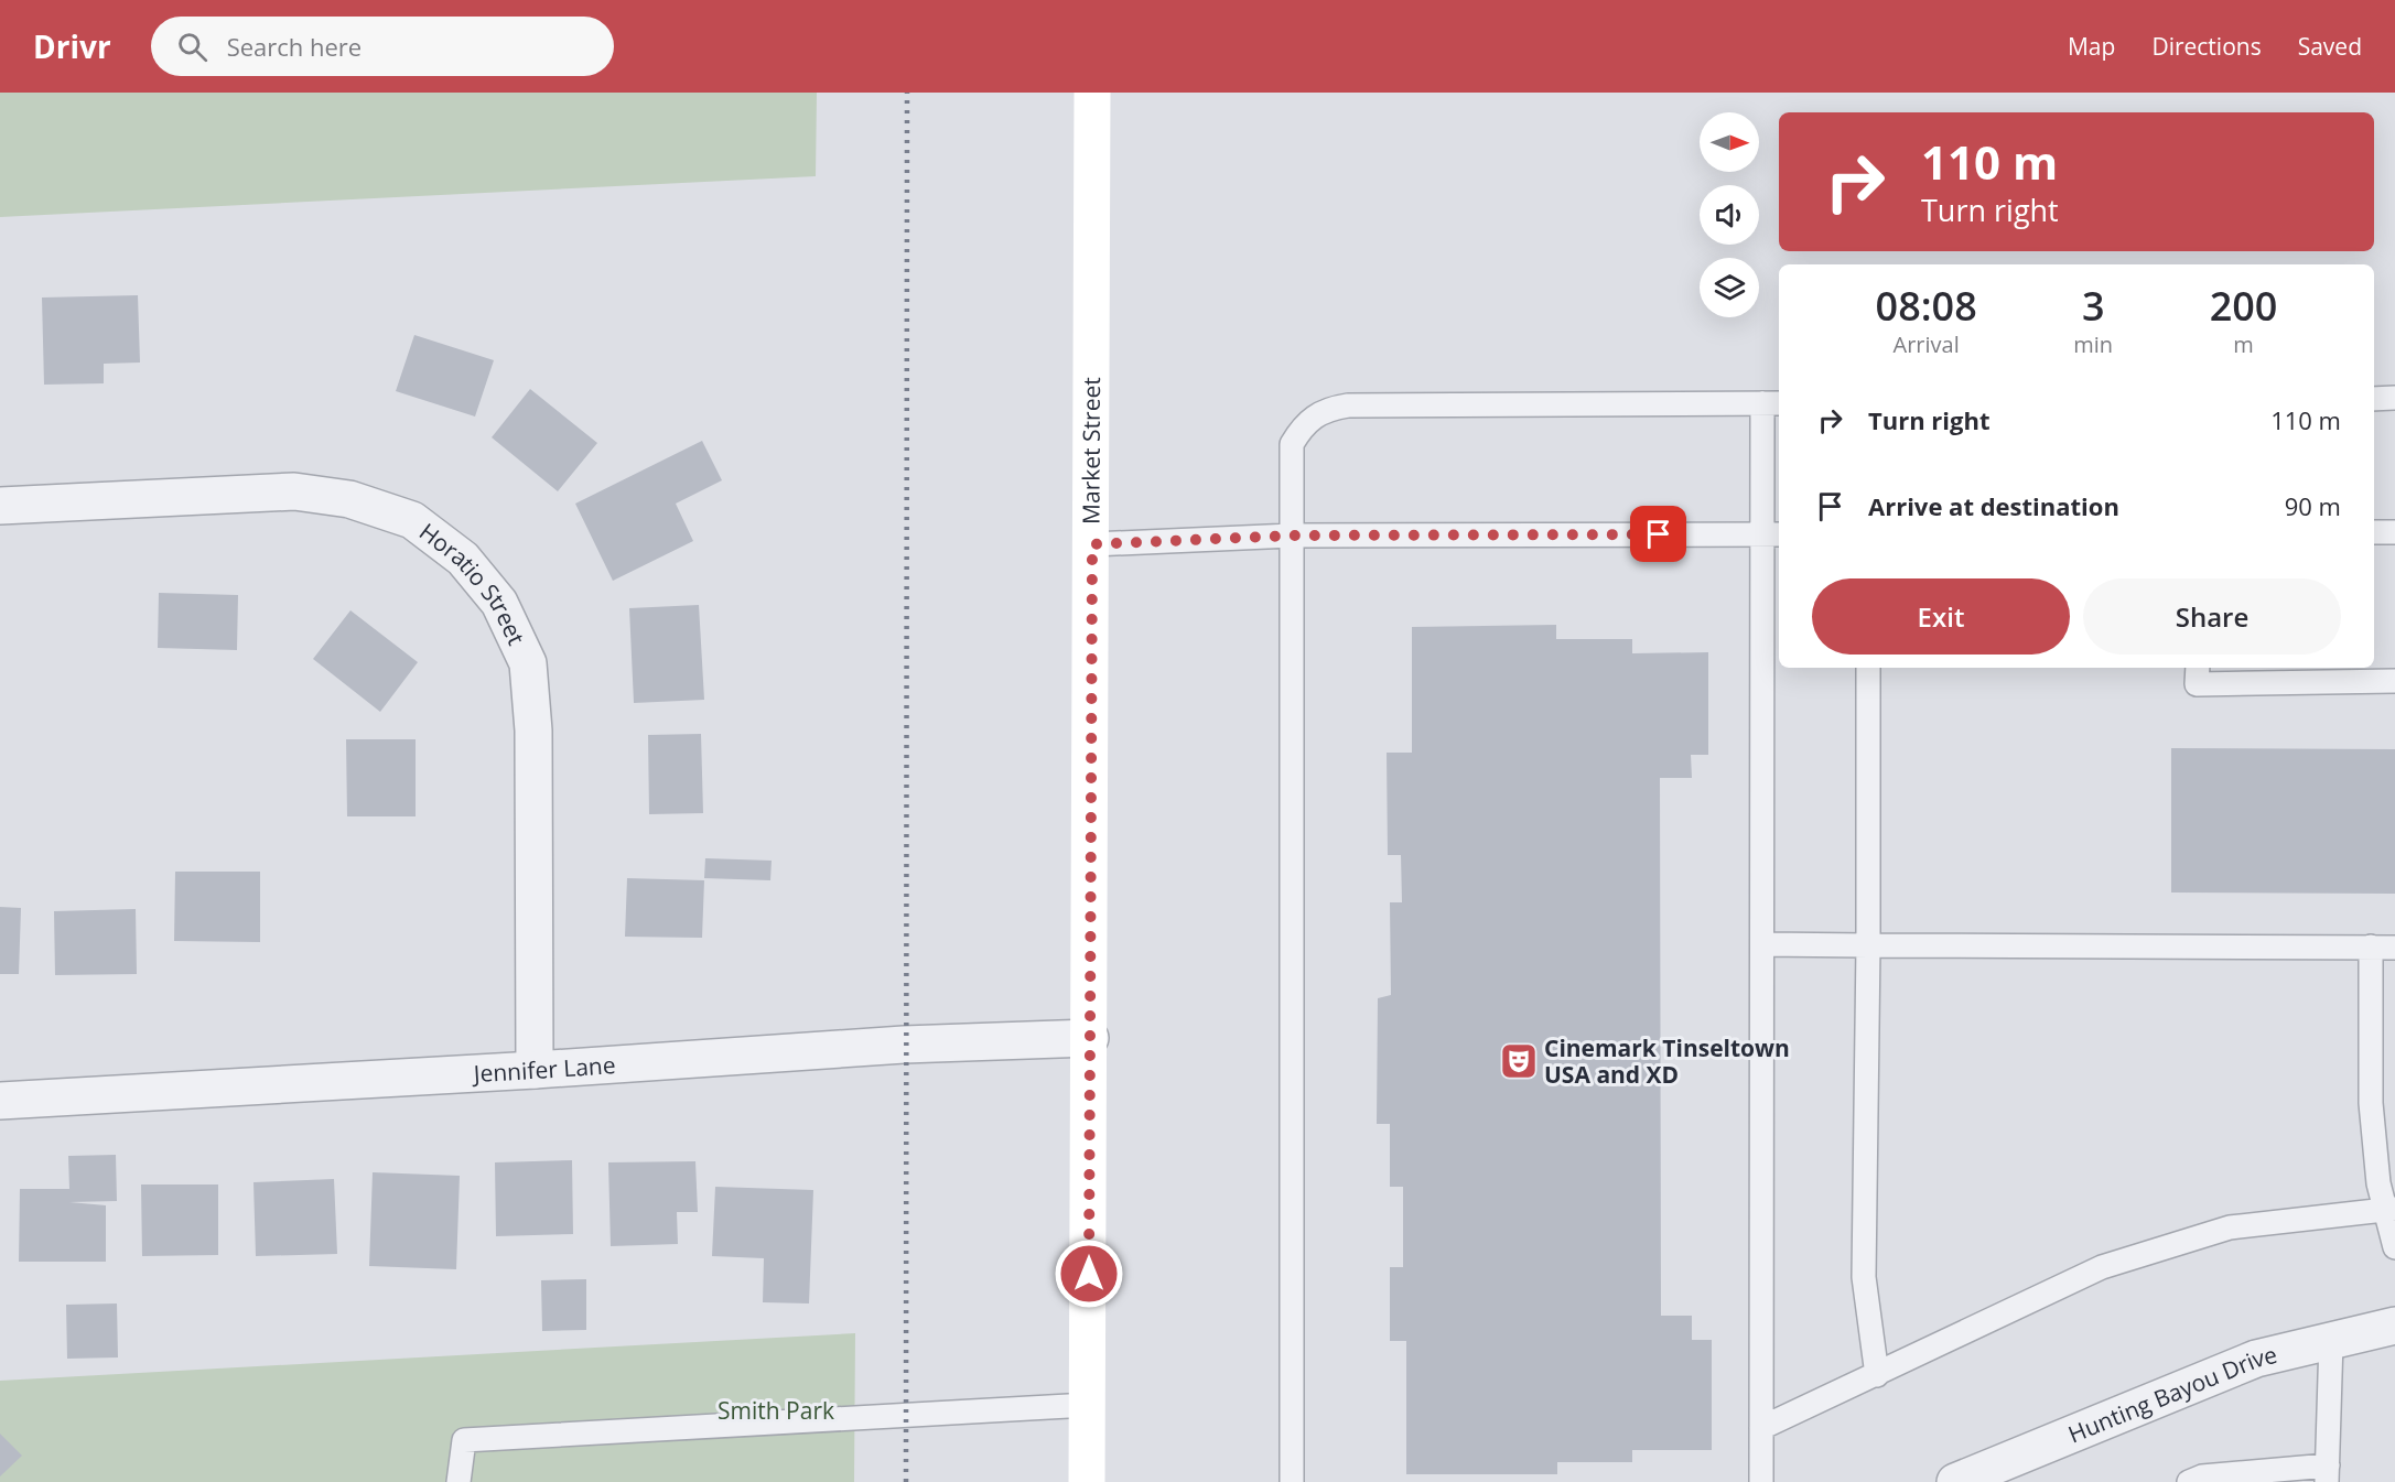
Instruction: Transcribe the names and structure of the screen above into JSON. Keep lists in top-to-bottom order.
{
  "streets": {
    "main road": ["Market Street"],
    "street": ["Horatio Street", "Jennifer Lane", "Hunting Bayou Drive"]
  },
  "crossings": [
    ["Market Street", "Jennifer Lane"],
    ["Horatio Street", "Jennifer Lane"]
  ],
  "parks": ["Smith Park"],
  "places": {
    "theatre": ["Cinemark Tinseltown USA and XD"]
  },
  "north": "right",
  "page": {
    "header": "Drivr",
    "search": "Search here",
    "nav": ["Map", "Directions", "Saved"],
    "turn": ["110 m", "Turn right"],
    "eta": [
      "08:08",
      "Arrival",
      "3",
      "min",
      "200",
      "m"
    ],
    "list": [
      {
        "name": "Turn right",
        "value": "110 m"
      },
      {
        "name": "Arrive at destination",
        "value": "90 m"
      }
    ],
    "buttons": ["Exit", "Share"]
  }
}
